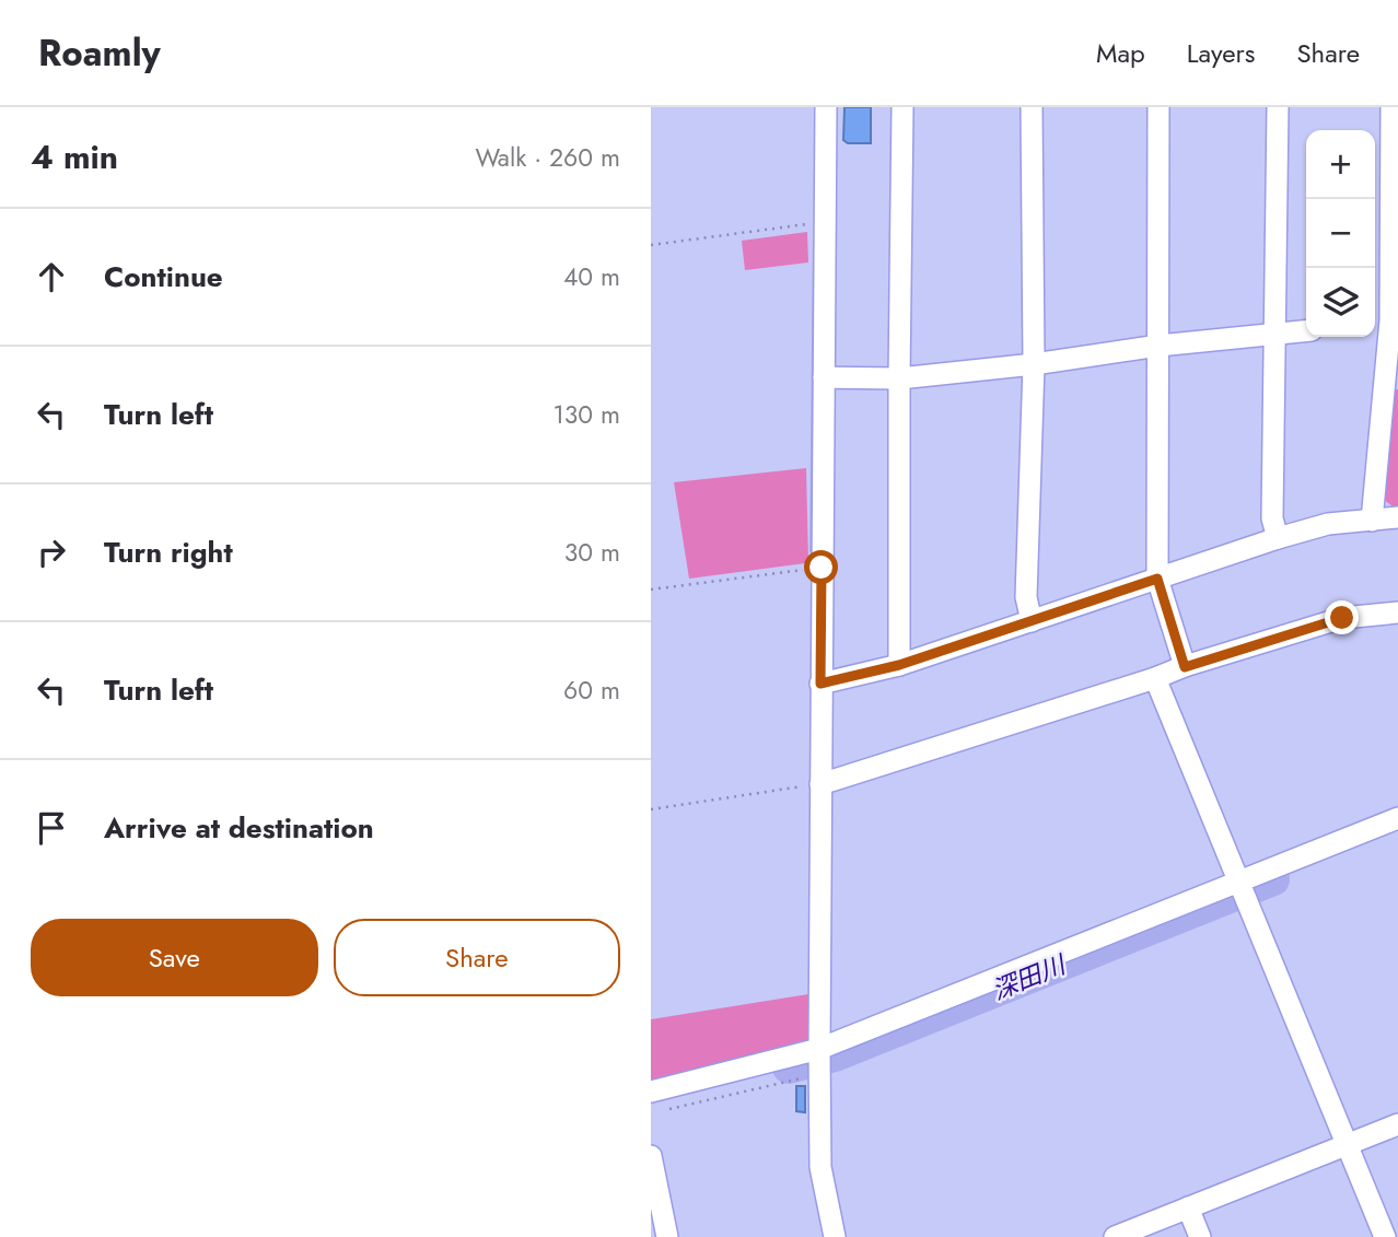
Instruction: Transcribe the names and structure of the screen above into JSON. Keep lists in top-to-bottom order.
{
  "water": ["深田川"],
  "page": {
    "header": "Roamly",
    "nav": ["Map", "Layers", "Share"],
    "heading": ["4 min", "Walk · 260 m"],
    "map_buttons": ["+", "−"],
    "list": [
      ["Continue", "40 m"],
      ["Turn left", "130 m"],
      ["Turn right", "30 m"],
      ["Turn left", "60 m"],
      "Arrive at destination"
    ],
    "buttons": ["Save", "Share"]
  }
}
